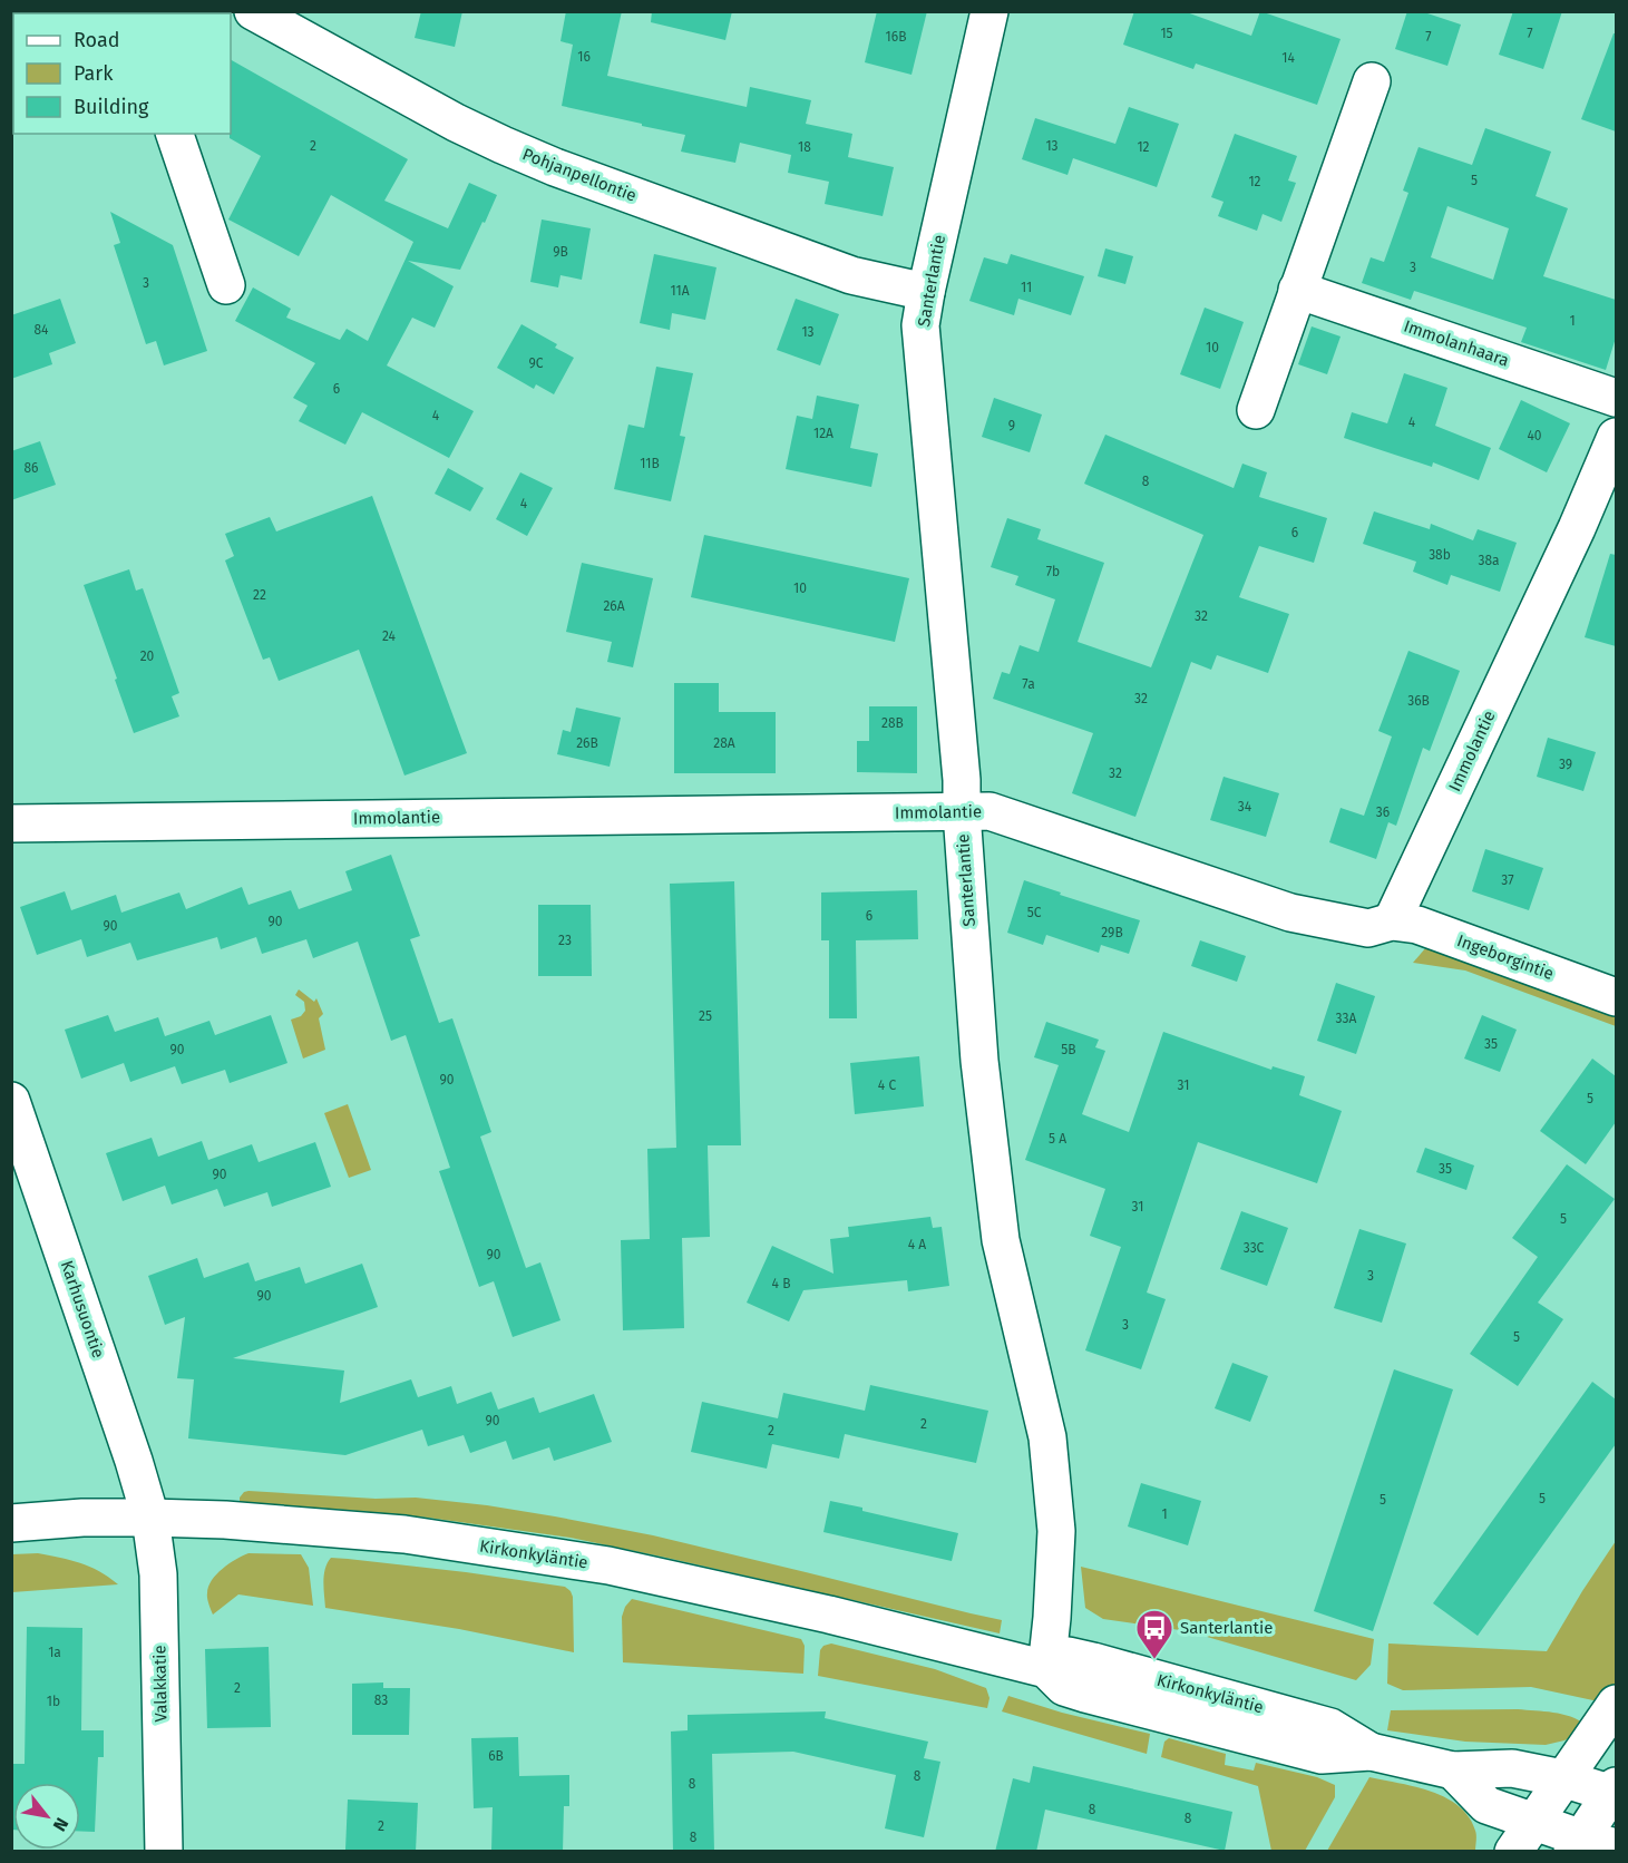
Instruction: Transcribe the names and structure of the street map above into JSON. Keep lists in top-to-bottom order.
{
  "streets": {
    "street": [
      "Pohjanpellontie",
      "Santerlantie",
      "Immolanhaara",
      "Immolantie",
      "Ingeborgintie",
      "Karhusuontie",
      "Kirkonkyläntie",
      "Valakkatie"
    ]
  },
  "crossings": [
    ["Pohjanpellontie", "Santerlantie"],
    ["Santerlantie", "Immolantie"],
    ["Santerlantie", "Kirkonkyläntie"],
    ["Immolantie", "Ingeborgintie"],
    ["Karhusuontie", "Kirkonkyläntie"],
    ["Karhusuontie", "Valakkatie"],
    ["Kirkonkyläntie", "Valakkatie"]
  ],
  "places": {
    "bus stop": ["Santerlantie"]
  },
  "house_numbers": [
    "15",
    "7",
    "16B",
    "7",
    "16",
    "14",
    "2",
    "13",
    "18",
    "12",
    "5",
    "12",
    "9B",
    "3",
    "3",
    "11",
    "11A",
    "1",
    "84",
    "13",
    "10",
    "9C",
    "6",
    "4",
    "4",
    "9",
    "12A",
    "40",
    "11B",
    "86",
    "8",
    "4",
    "6",
    "38b",
    "38a",
    "7b",
    "10",
    "22",
    "26A",
    "32",
    "24",
    "20",
    "7a",
    "32",
    "36B",
    "28B",
    "26B",
    "28A",
    "39",
    "32",
    "34",
    "36",
    "37",
    "5C",
    "6",
    "90",
    "90",
    "29B",
    "23",
    "25",
    "33A",
    "35",
    "90",
    "5B",
    "90",
    "4 C",
    "31",
    "5",
    "5 A",
    "35",
    "90",
    "31",
    "5",
    "4 A",
    "33C",
    "90",
    "3",
    "4 B",
    "90",
    "3",
    "5",
    "90",
    "2",
    "2",
    "5",
    "5",
    "1",
    "1a",
    "2",
    "83",
    "1b",
    "6B",
    "8",
    "8",
    "8",
    "8",
    "2",
    "8"
  ],
  "legend": ["Road", "Park", "Building"],
  "north": "bottom right"
}
